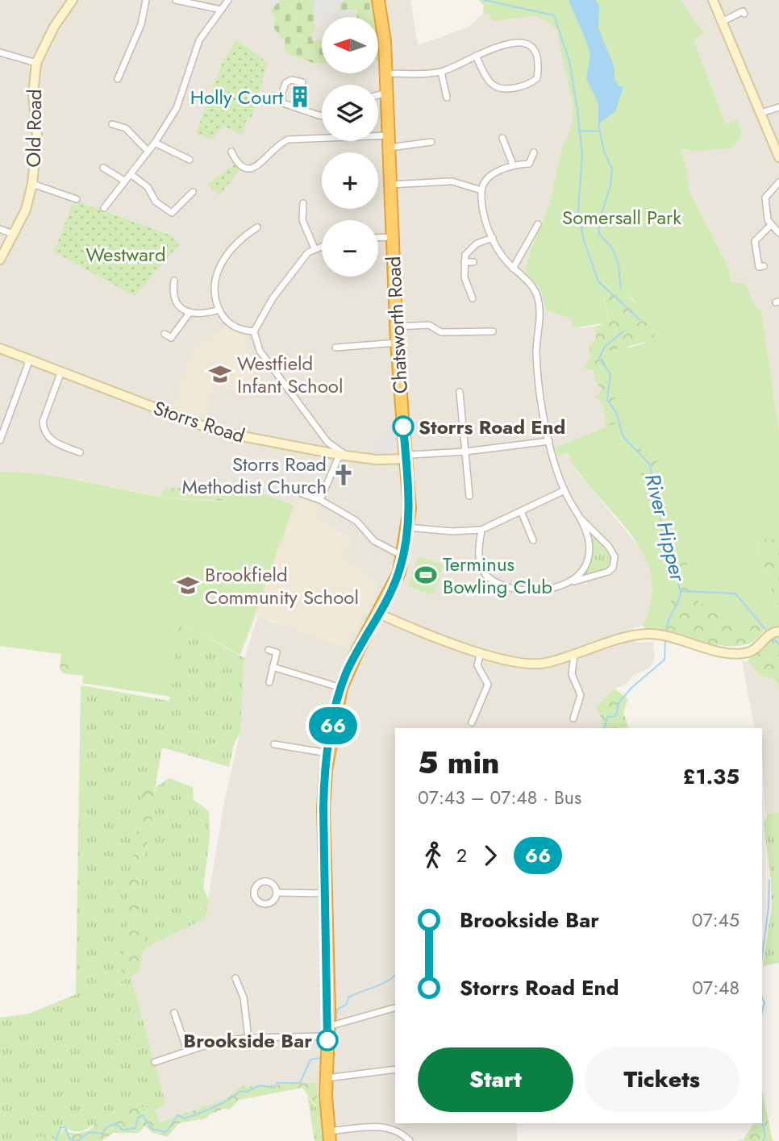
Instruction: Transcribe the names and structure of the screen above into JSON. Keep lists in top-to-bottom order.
{
  "streets": {
    "highway": ["Chatsworth Road"],
    "street": ["Old Road", "Storrs Road"]
  },
  "crossings": [
    ["Chatsworth Road", "Storrs Road"]
  ],
  "water": ["River Hipper"],
  "parks": ["Somersall Park", "Westward"],
  "places": {
    "building": ["Holly Court"],
    "school or university": ["Westfield Infant School", "Brookfield Community School"],
    "other": ["Storrs Road End", "Brookside Bar"],
    "church": ["Storrs Road Methodist Church"],
    "sports": ["Terminus Bowling Club"]
  },
  "lines": ["bus line 66"],
  "north": "left",
  "page": {
    "on_map": "66",
    "map_buttons": ["+", "−"],
    "heading": ["5 min", "07:43 – 07:48 · Bus", "£1.35"],
    "legs": ["2", "66"],
    "list": [
      {
        "name": "Brookside Bar",
        "value": "07:45"
      },
      {
        "name": "Storrs Road End",
        "value": "07:48"
      }
    ],
    "buttons": ["Start", "Tickets"]
  }
}
